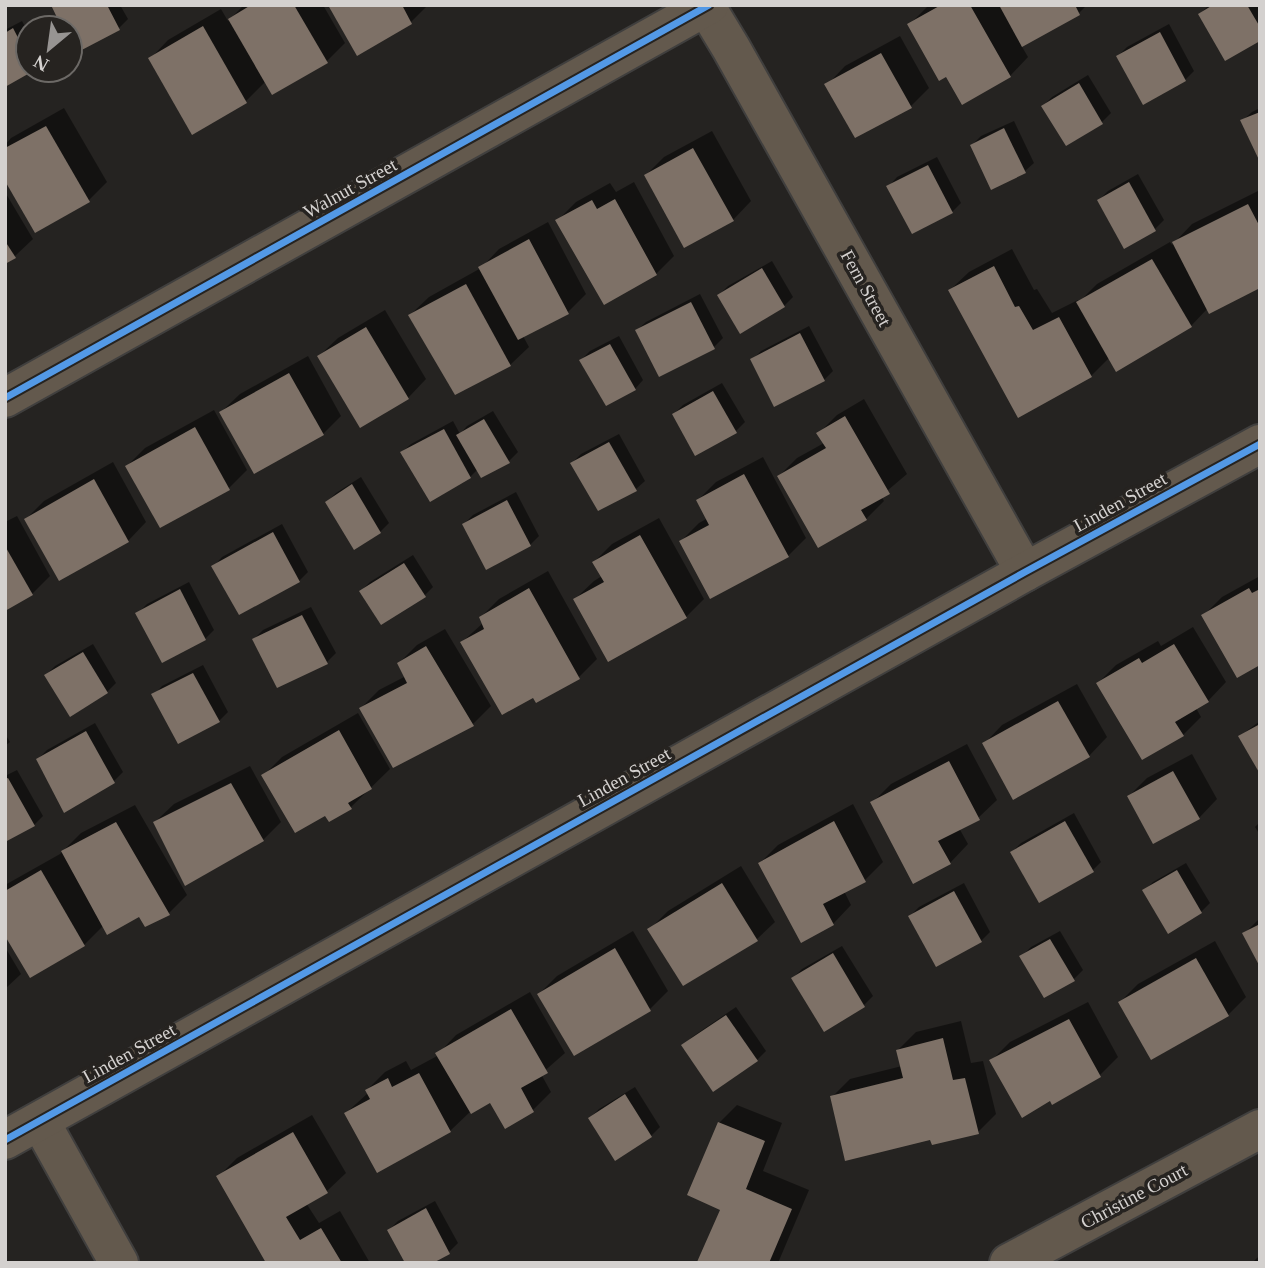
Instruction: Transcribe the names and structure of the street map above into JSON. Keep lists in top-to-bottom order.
{
  "streets": {
    "street": [
      "Walnut Street",
      "Fern Street",
      "Linden Street",
      "Christine Court"
    ]
  },
  "crossings": [
    ["Walnut Street", "Fern Street"],
    ["Fern Street", "Linden Street"]
  ],
  "north": "bottom left"
}
